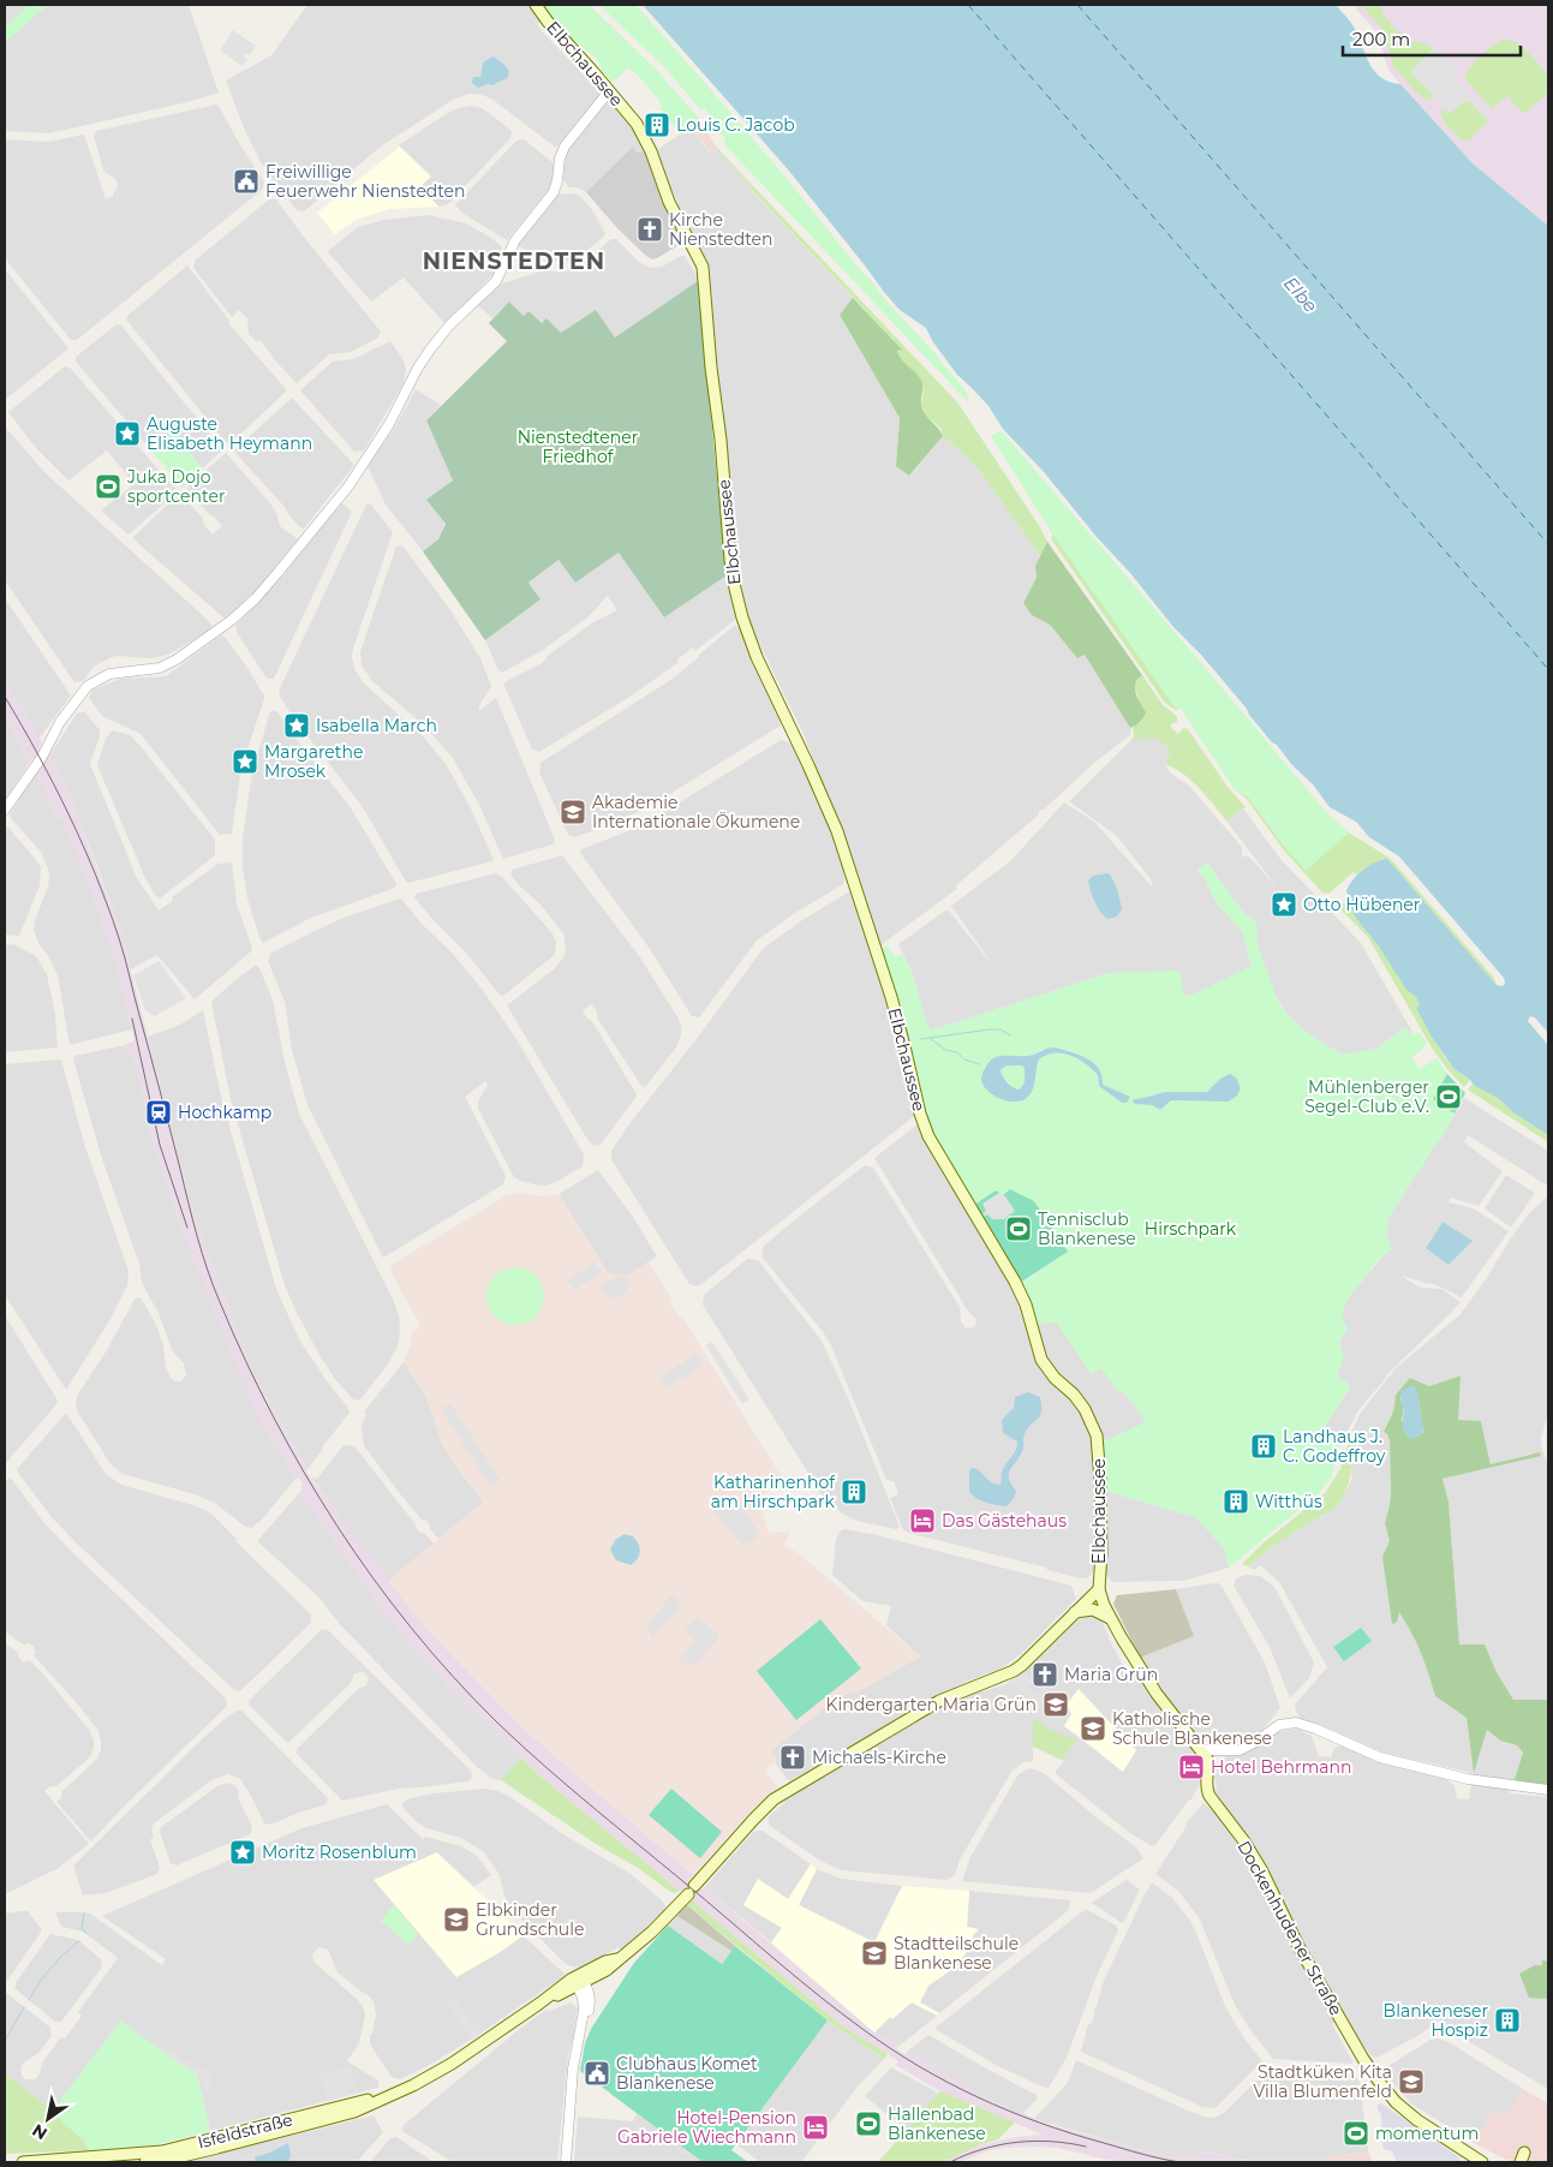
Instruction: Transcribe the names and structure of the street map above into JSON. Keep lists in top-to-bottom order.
{
  "streets": {
    "main road": ["Elbchaussee", "Dockenhudener Straße", "Isfeldstraße"]
  },
  "crossings": [
    ["Elbchaussee", "Dockenhudener Straße"],
    ["Elbchaussee", "Isfeldstraße"]
  ],
  "districts": ["NIENSTEDTEN"],
  "water": ["Elbe"],
  "parks": ["Nienstedtener Friedhof", "Hirschpark"],
  "places": {
    "building": [
      "Louis C. Jacob",
      "Landhaus J. C. Godeffroy",
      "Katharinenhof am Hirschpark",
      "Witthüs",
      "Blankeneser Hospiz"
    ],
    "public building": ["Freiwillige Feuerwehr Nienstedten", "Clubhaus Komet Blankenese"],
    "church": ["Kirche Nienstedten", "Maria Grün", "Michaels-Kirche"],
    "place": [
      "Auguste Elisabeth Heymann",
      "Isabella March",
      "Margarethe Mrosek",
      "Otto Hübener",
      "Moritz Rosenblum"
    ],
    "sports": [
      "Juka Dojo sportcenter",
      "Mühlenberger Segel-Club e.V.",
      "Tennisclub Blankenese",
      "Hallenbad Blankenese",
      "momentum"
    ],
    "school or university": [
      "Akademie Internationale Ökumene",
      "Kindergarten Maria Grün",
      "Katholische Schule Blankenese",
      "Elbkinder Grundschule",
      "Stadtteilschule Blankenese",
      "Stadtküken Kita Villa Blumenfeld"
    ],
    "station": ["Hochkamp"],
    "hotel": ["Das Gästehaus", "Hotel Behrmann", "Hotel-Pension Gabriele Wiechmann"]
  },
  "scale_bar": "200 m",
  "north": "bottom left"
}
